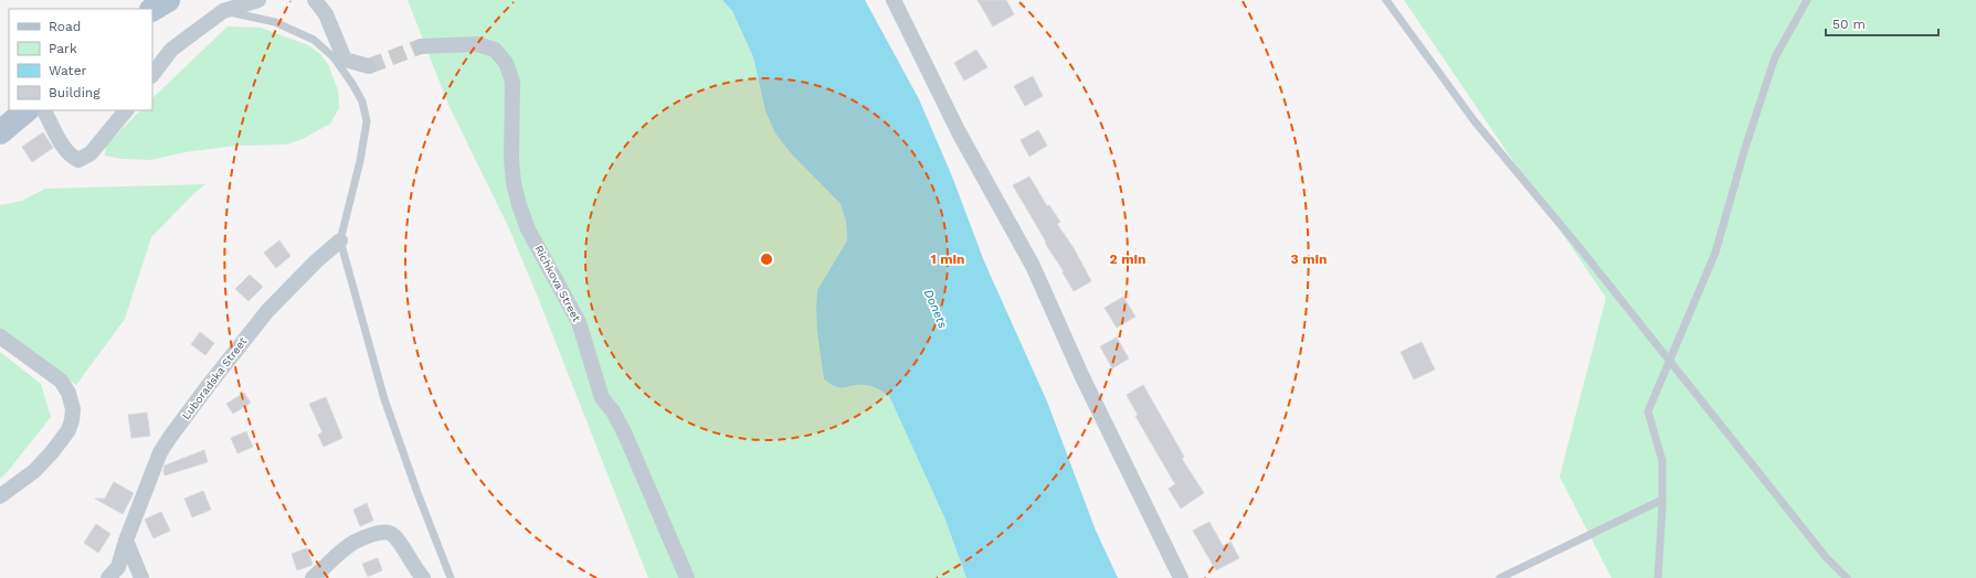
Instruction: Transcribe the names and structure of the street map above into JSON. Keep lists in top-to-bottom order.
{
  "streets": {
    "street": ["Richkova Street", "Luboradska Street"]
  },
  "water": ["Donets"],
  "legend": [
    "Road",
    "Park",
    "Water",
    "Building"
  ],
  "scale_bar": "50 m",
  "rings": ["1 min", "2 min", "3 min"]
}
